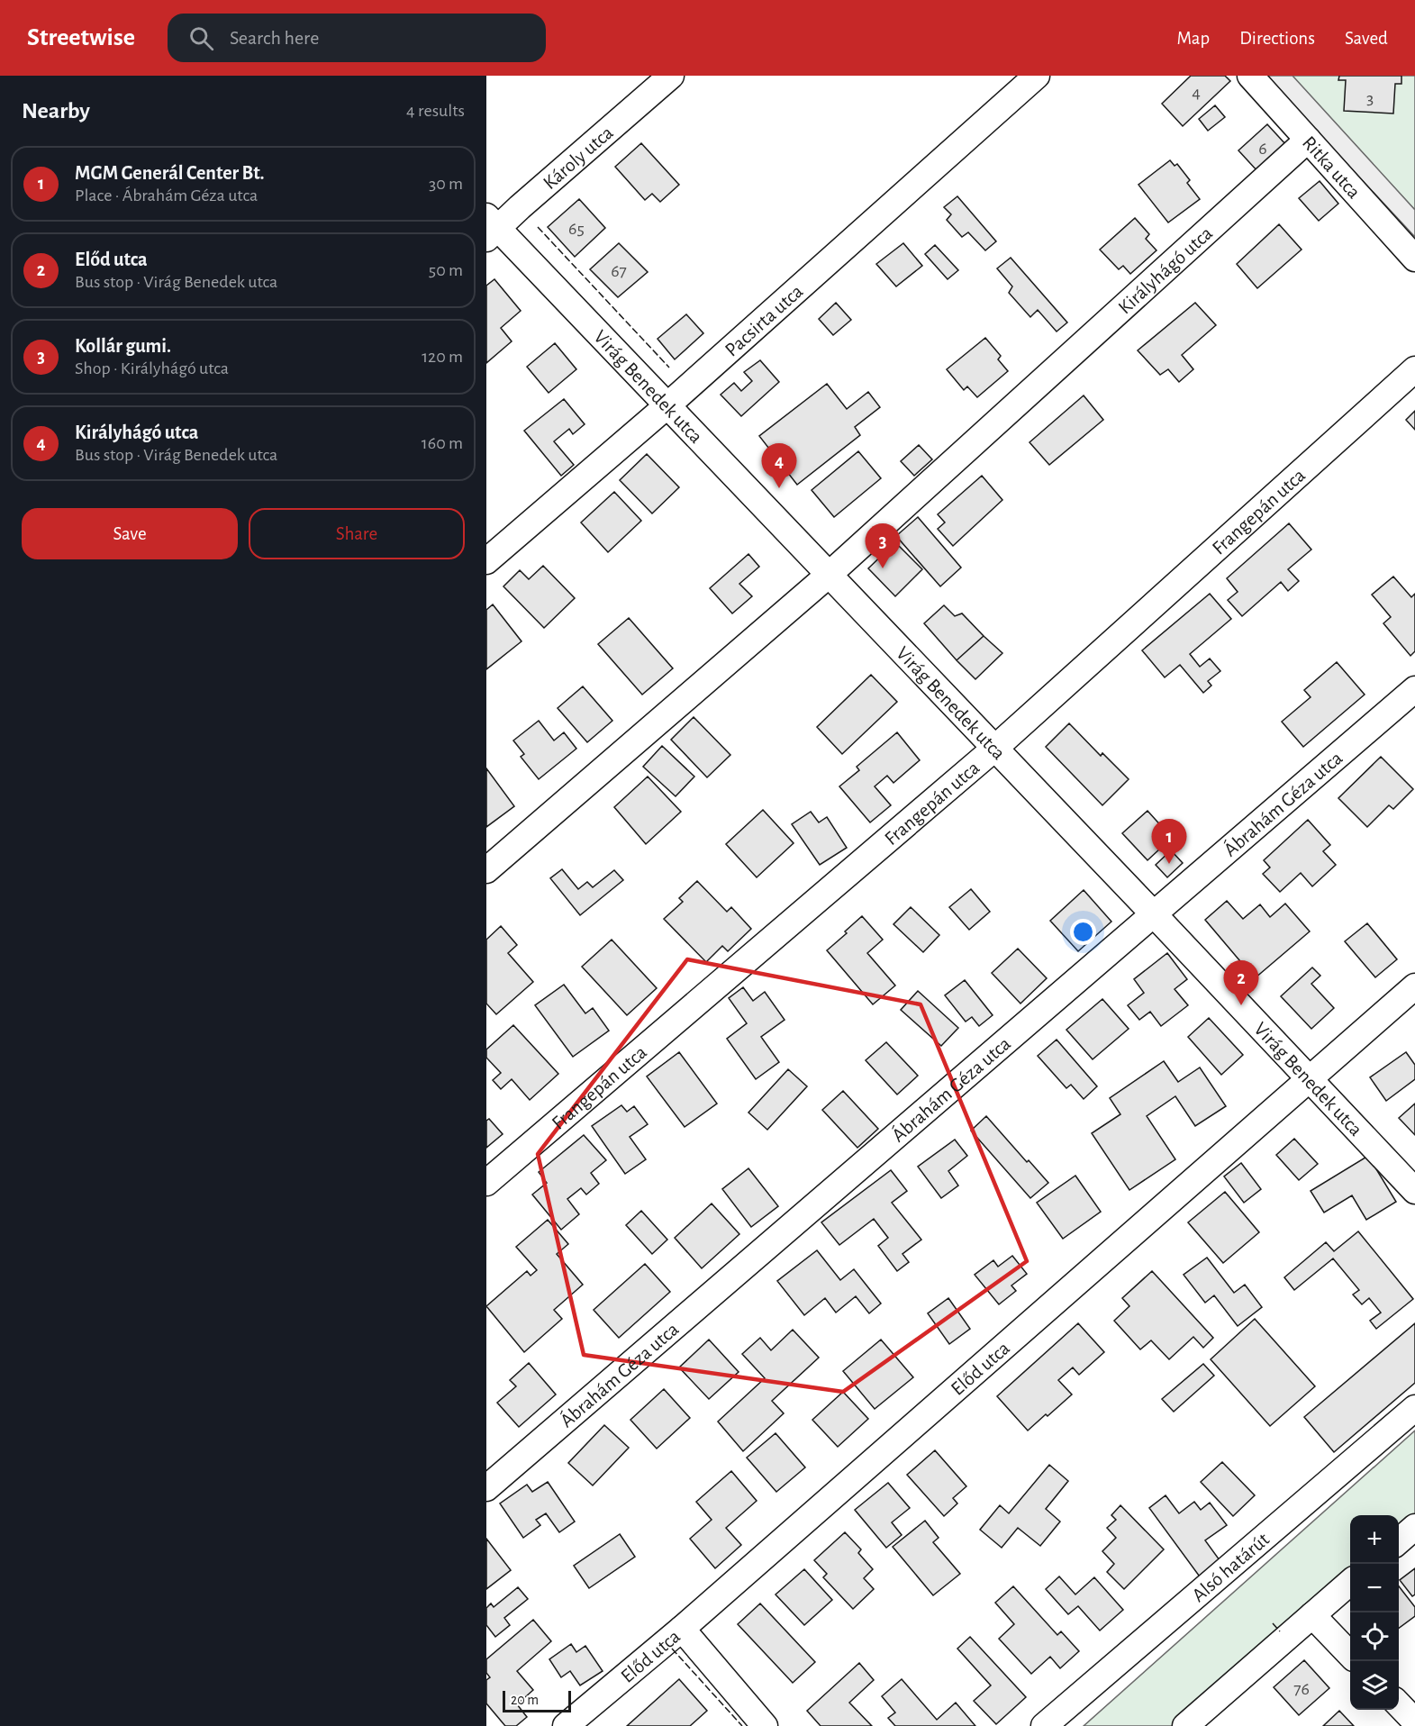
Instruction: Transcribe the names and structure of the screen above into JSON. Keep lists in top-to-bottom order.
{
  "streets": {
    "street": [
      "Károly utca",
      "Ritka utca",
      "Királyhágó utca",
      "Pacsirta utca",
      "Virág Benedek utca",
      "Frangepán utca",
      "Ábrahám Géza utca",
      "Előd utca",
      "Alsó határút"
    ]
  },
  "crossings": [
    ["Károly utca", "Virág Benedek utca"],
    ["Ritka utca", "Királyhágó utca"],
    ["Királyhágó utca", "Virág Benedek utca"],
    ["Pacsirta utca", "Virág Benedek utca"],
    ["Virág Benedek utca", "Frangepán utca"],
    ["Virág Benedek utca", "Ábrahám Géza utca"],
    ["Virág Benedek utca", "Előd utca"]
  ],
  "house_numbers": [
    "4",
    "3",
    "6",
    "65",
    "67",
    "76"
  ],
  "scale_bar": "20 m",
  "page": {
    "header": "Streetwise",
    "search": "Search here",
    "nav": ["Map", "Directions", "Saved"],
    "heading": ["Nearby", "4 results"],
    "list": [
      {
        "mark": "1",
        "name": "MGM Generál Center Bt.",
        "note": "Place · Ábrahám Géza utca",
        "value": "30 m"
      },
      {
        "mark": "2",
        "name": "Előd utca",
        "note": "Bus stop · Virág Benedek utca",
        "value": "50 m"
      },
      {
        "mark": "3",
        "name": "Kollár gumi.",
        "note": "Shop · Királyhágó utca",
        "value": "120 m"
      },
      {
        "mark": "4",
        "name": "Királyhágó utca",
        "note": "Bus stop · Virág Benedek utca",
        "value": "160 m"
      }
    ],
    "pins": [
      "4",
      "3",
      "1",
      "2"
    ],
    "buttons": ["Save", "Share"],
    "map_buttons": ["+", "−"],
    "scale": "20 m"
  }
}
